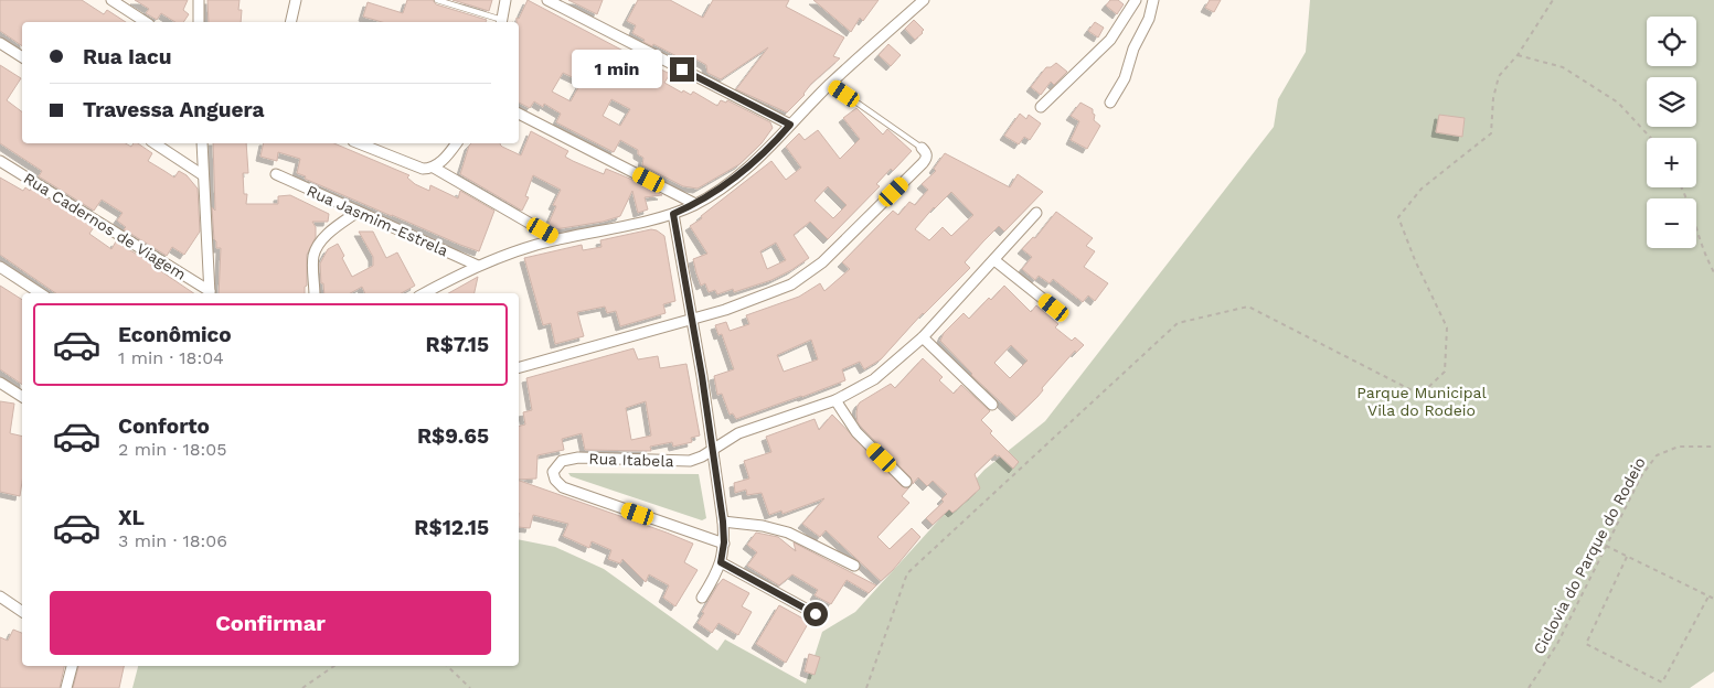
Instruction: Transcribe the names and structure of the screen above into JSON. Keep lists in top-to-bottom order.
{
  "streets": {
    "street": ["Rua Jasmim-Estrela", "Rua Cadernos de Viagem", "Rua Itabela"],
    "path": ["Ciclovia do Parque do Rodeio"]
  },
  "parks": ["Parque Municipal Vila do Rodeio"],
  "page": {
    "map_buttons": ["+", "−"],
    "banner": ["Rua Iacu", "Travessa Anguera"],
    "bubble": "1 min",
    "list": [
      {
        "name": "Econômico",
        "note": "1 min · 18:04",
        "value": "R$7.15"
      },
      {
        "name": "Conforto",
        "note": "2 min · 18:05",
        "value": "R$9.65"
      },
      {
        "name": "XL",
        "note": "3 min · 18:06",
        "value": "R$12.15"
      }
    ],
    "buttons": "Confirmar"
  }
}
